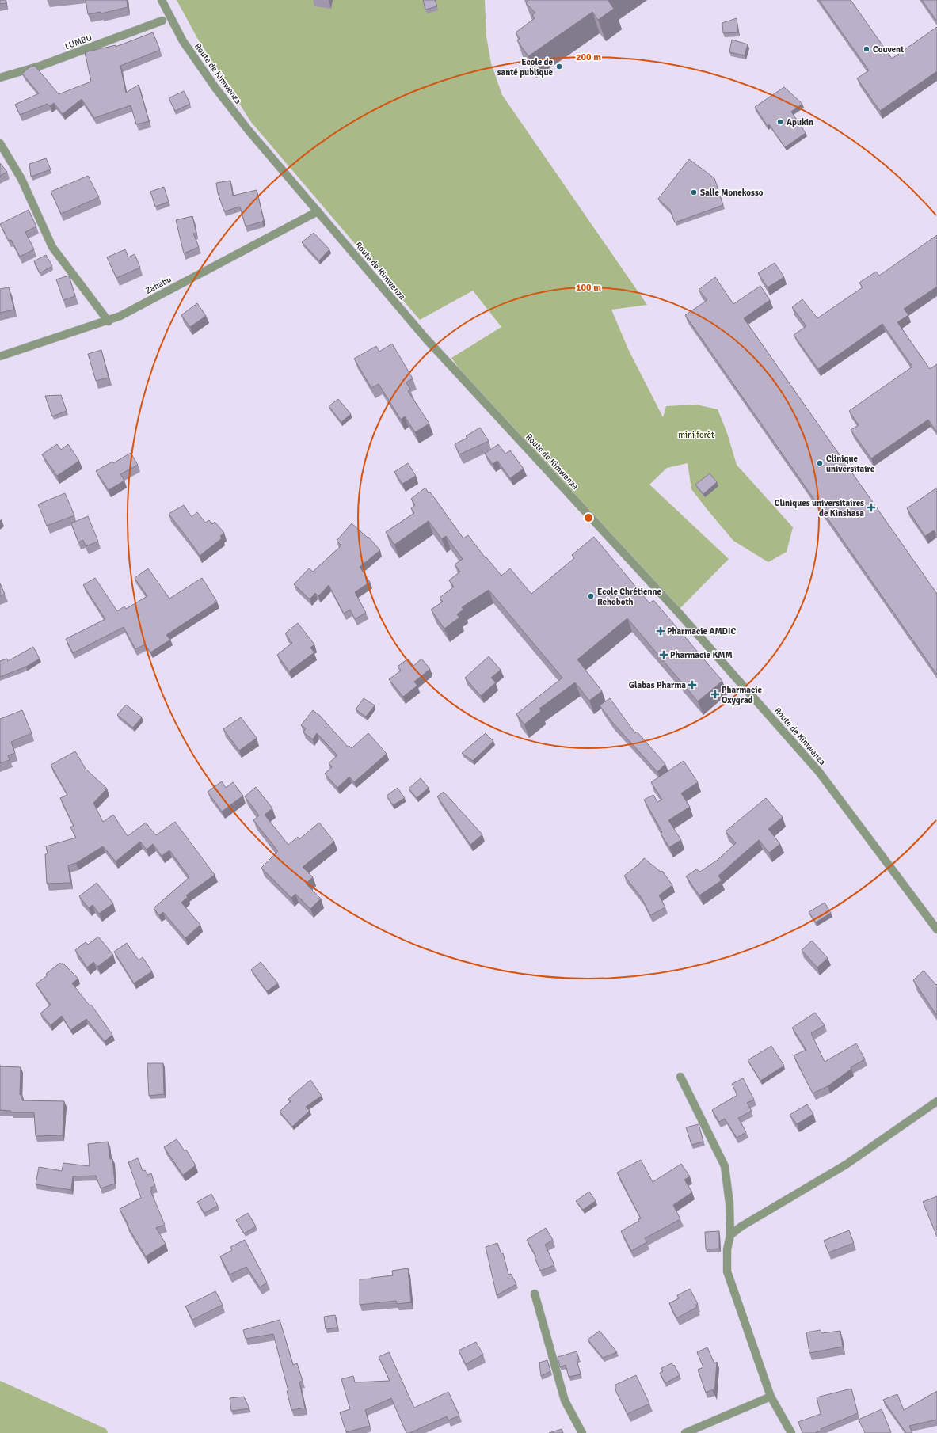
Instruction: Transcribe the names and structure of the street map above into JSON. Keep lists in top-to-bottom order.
{
  "streets": {
    "street": ["LUMBU", "Route de Kimwenza", "Zahabu"]
  },
  "crossings": [
    ["Route de Kimwenza", "Zahabu"]
  ],
  "parks": ["mini forêt"],
  "places": {
    "other": [
      "Couvent",
      "Ecole de santé publique",
      "Apukin",
      "Salle Monekosso",
      "Clinique universitaire",
      "Ecole Chrétienne Rehoboth"
    ],
    "health": [
      "Cliniques universitaires de Kinshasa",
      "Pharmacie AMDIC",
      "Pharmacie KMM",
      "Glabas Pharma",
      "Pharmacie Oxygrad"
    ]
  },
  "rings": ["200 m", "100 m"]
}
